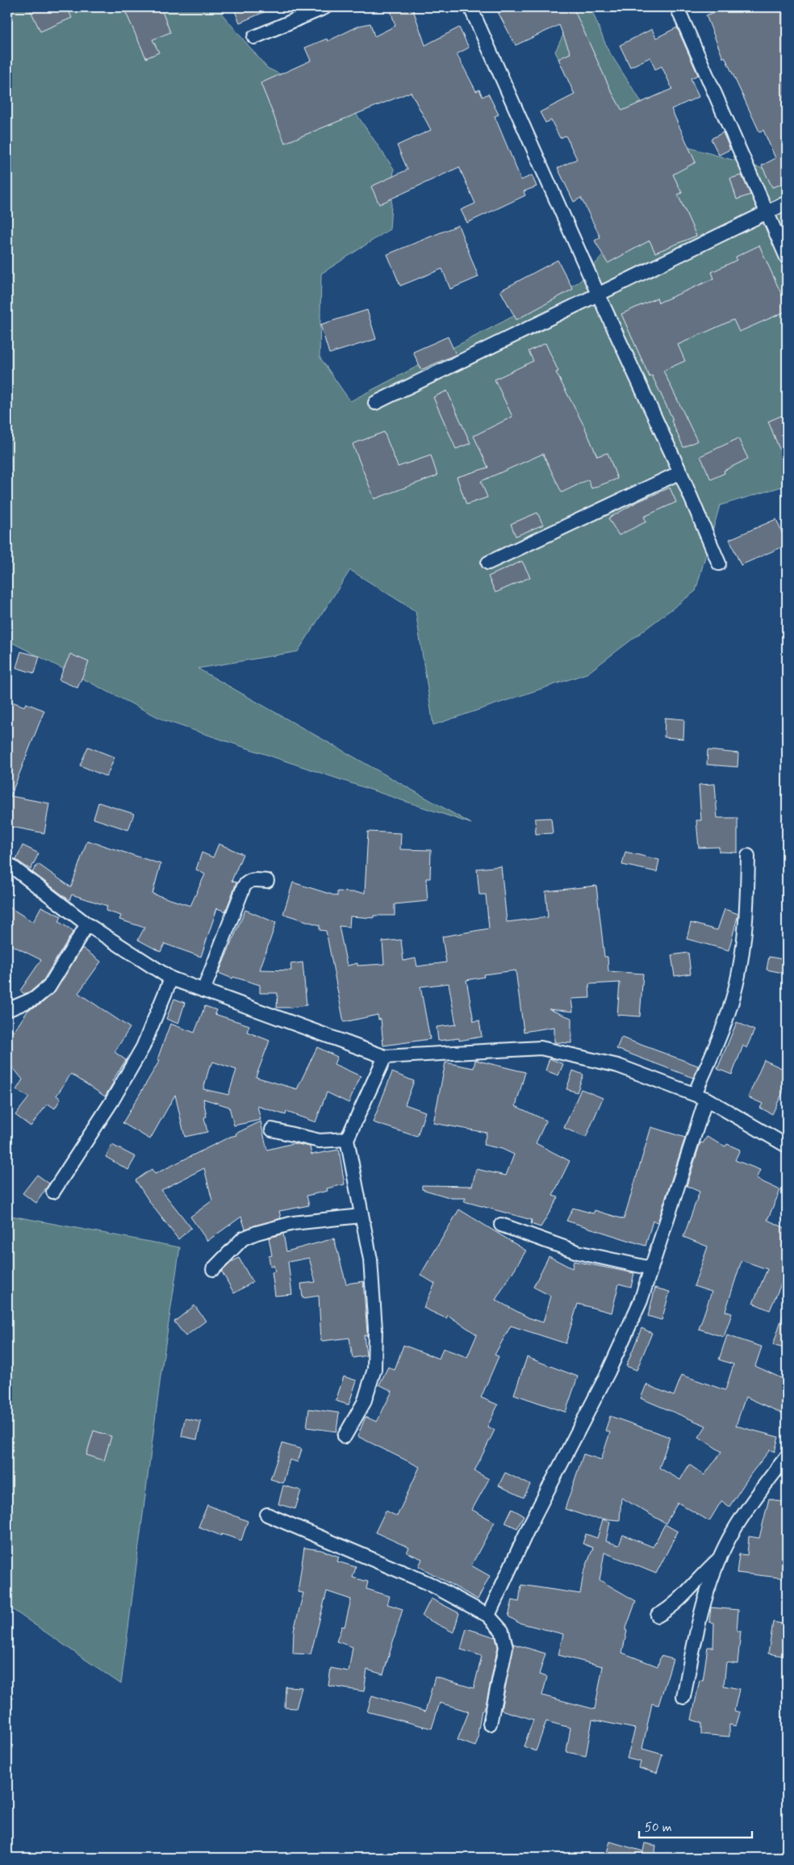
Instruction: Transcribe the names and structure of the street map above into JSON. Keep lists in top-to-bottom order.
{
  "scale_bar": "50 m"
}
